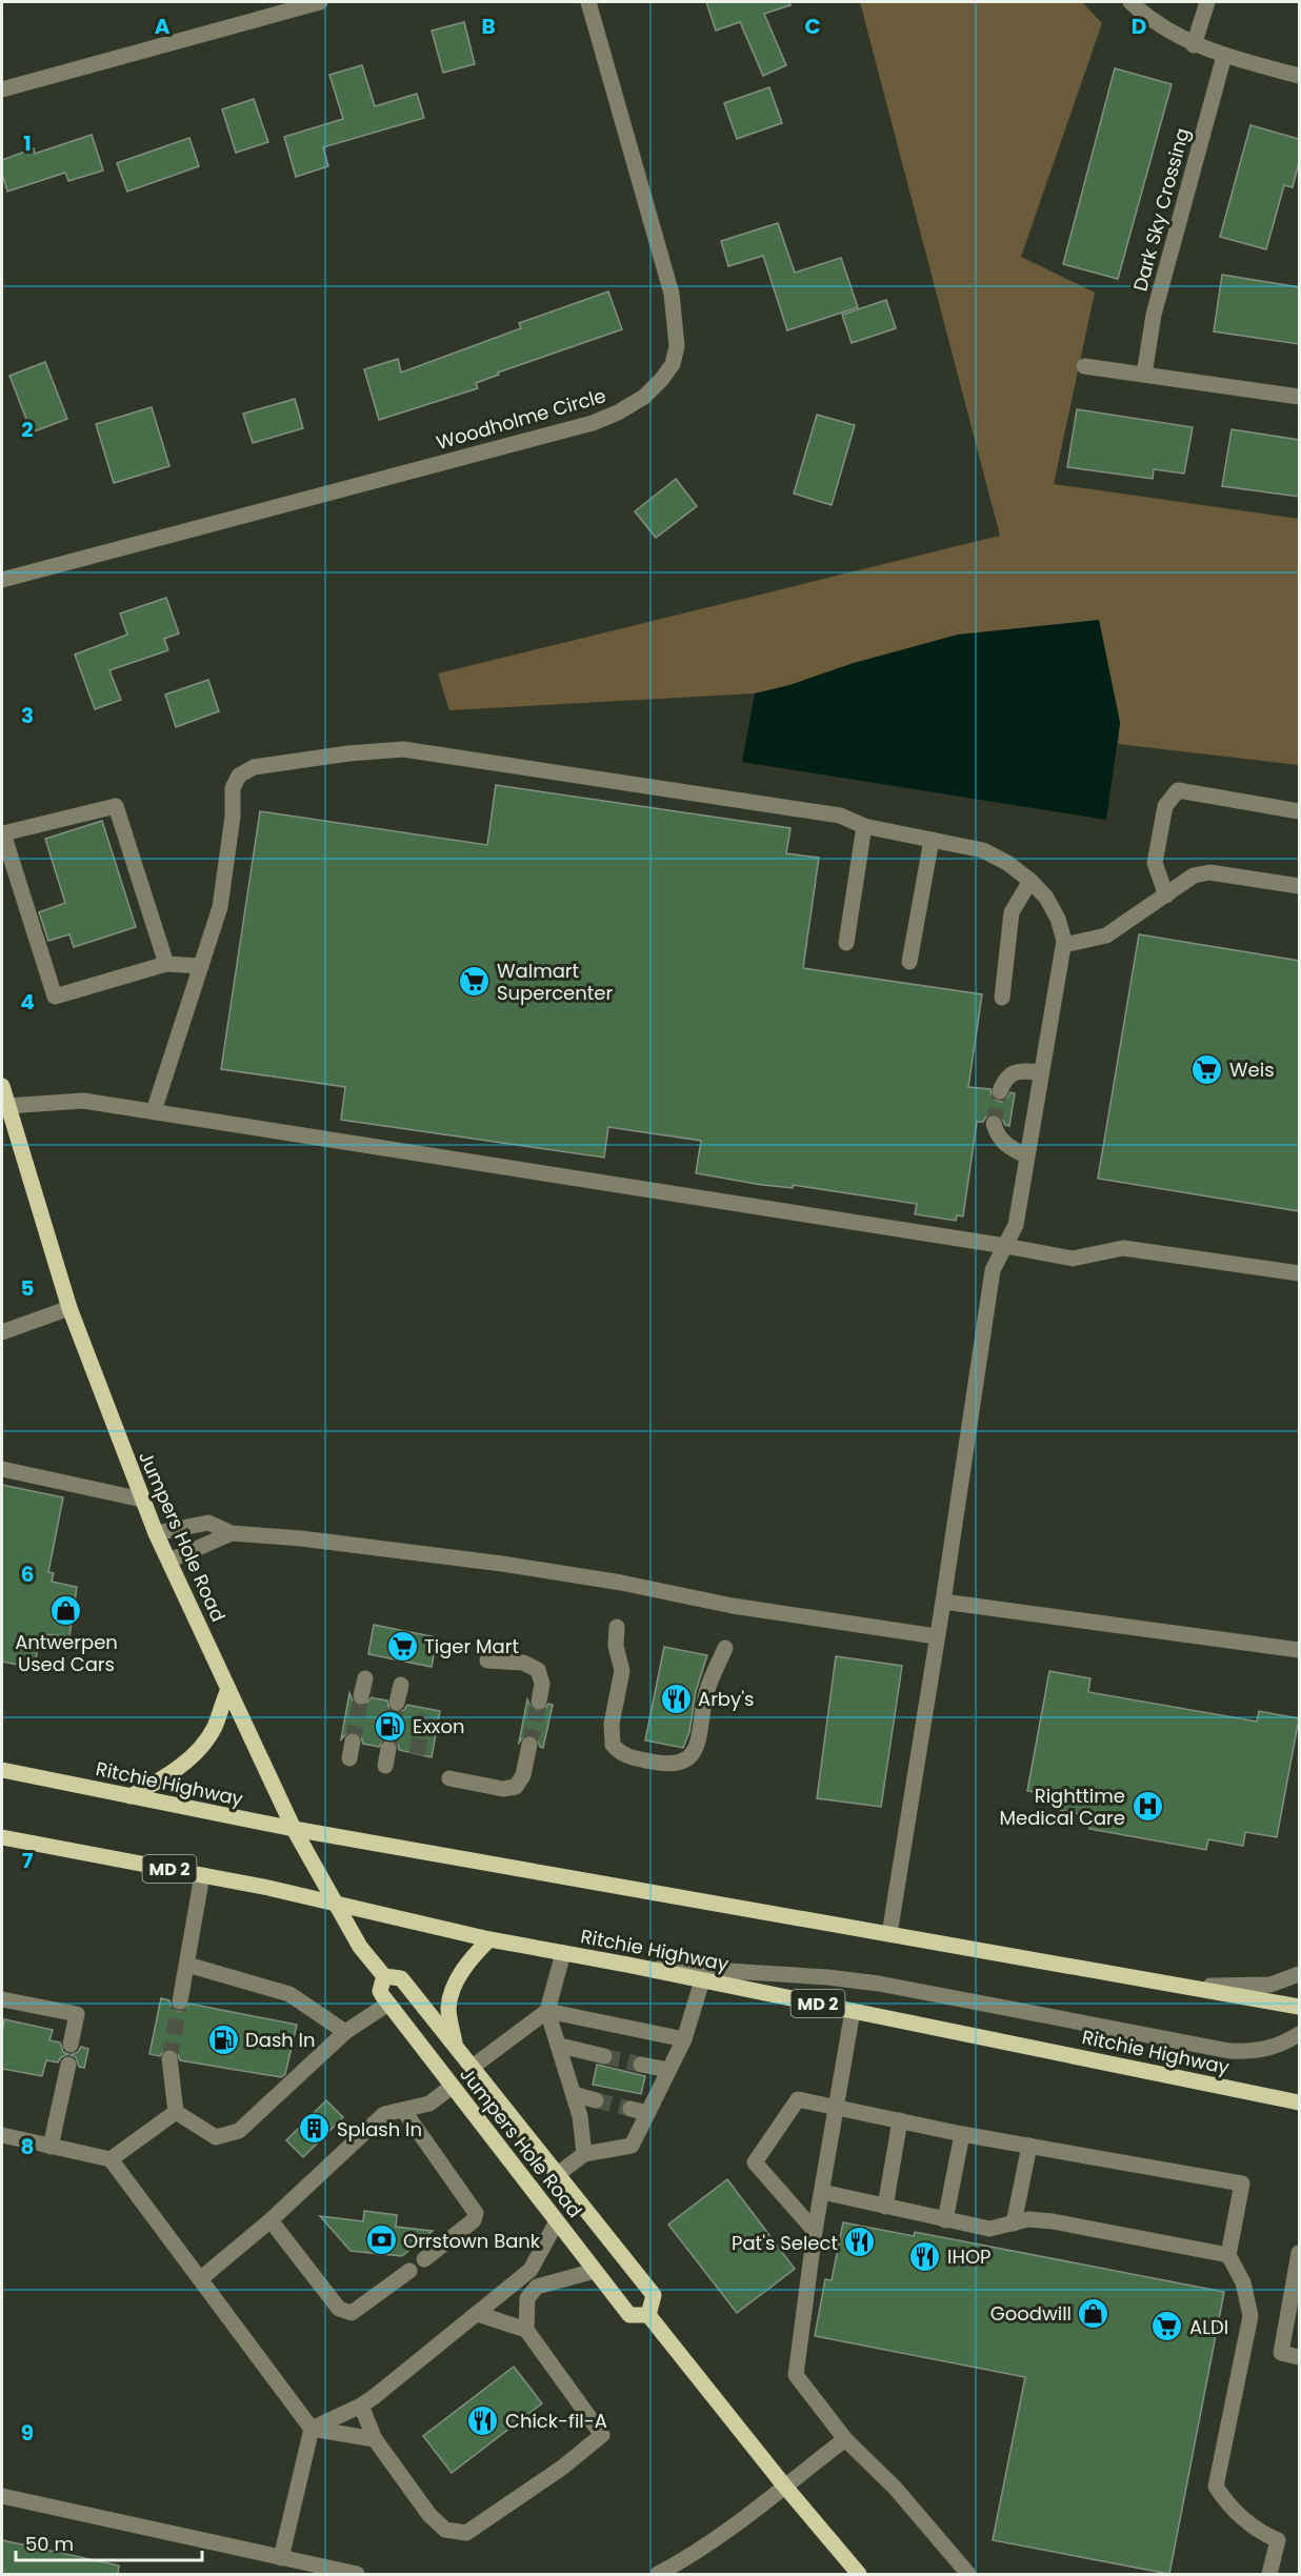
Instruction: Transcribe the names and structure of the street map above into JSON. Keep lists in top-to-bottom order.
{
  "streets": {
    "main road": ["Jumpers Hole Road", "Ritchie Highway", "MD 2"],
    "street": ["Dark Sky Crossing", "Woodholme Circle"]
  },
  "crossings": [
    ["Jumpers Hole Road", "Ritchie Highway"]
  ],
  "places": {
    "supermarket": [
      "Walmart Supercenter",
      "Weis",
      "Tiger Mart",
      "ALDI"
    ],
    "shop": ["Antwerpen Used Cars", "Goodwill"],
    "restaurant": [
      "Arby's",
      "Pat's Select",
      "IHOP",
      "Chick-fil-A"
    ],
    "fuel station": ["Exxon", "Dash In"],
    "hospital": ["Righttime Medical Care"],
    "building": ["Splash In"],
    "bank": ["Orrstown Bank"]
  },
  "scale_bar": "50 m",
  "grid": {
    "columns": [
      "A",
      "B",
      "C",
      "D"
    ],
    "rows": [
      "1",
      "2",
      "3",
      "4",
      "5",
      "6",
      "7",
      "8",
      "9"
    ]
  }
}
